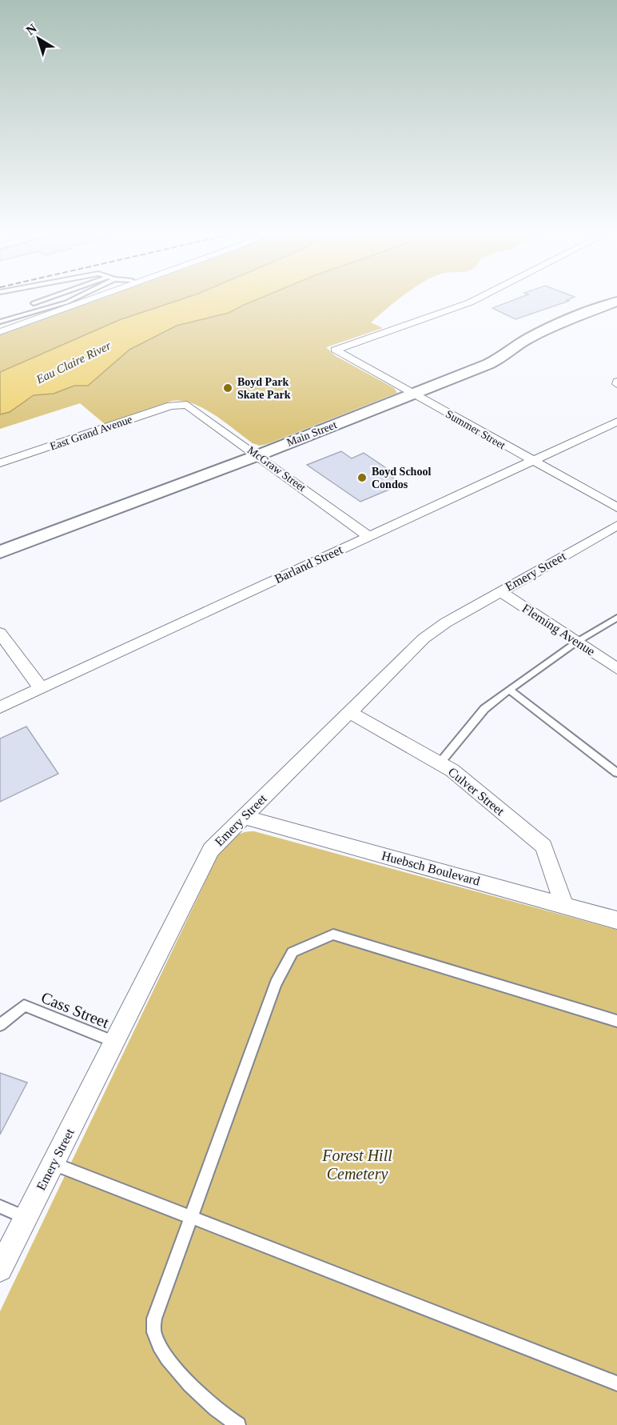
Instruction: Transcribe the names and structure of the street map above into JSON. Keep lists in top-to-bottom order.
{
  "streets": {
    "street": [
      "Summer Street",
      "East Grand Avenue",
      "Main Street",
      "McGraw Street",
      "Barland Street",
      "Emery Street",
      "Fleming Avenue",
      "Culver Street",
      "Huebsch Boulevard"
    ],
    "lane": ["Cass Street"]
  },
  "crossings": [
    ["Summer Street", "Main Street"],
    ["Summer Street", "Barland Street"],
    ["East Grand Avenue", "McGraw Street"],
    ["Main Street", "McGraw Street"],
    ["McGraw Street", "Barland Street"],
    ["Emery Street", "Fleming Avenue"],
    ["Emery Street", "Culver Street"],
    ["Emery Street", "Huebsch Boulevard"],
    ["Emery Street", "Cass Street"],
    ["Culver Street", "Huebsch Boulevard"]
  ],
  "water": ["Eau Claire River"],
  "parks": ["Forest Hill Cemetery"],
  "places": ["Boyd Park Skate Park", "Boyd School Condos"],
  "north": "top left"
}
